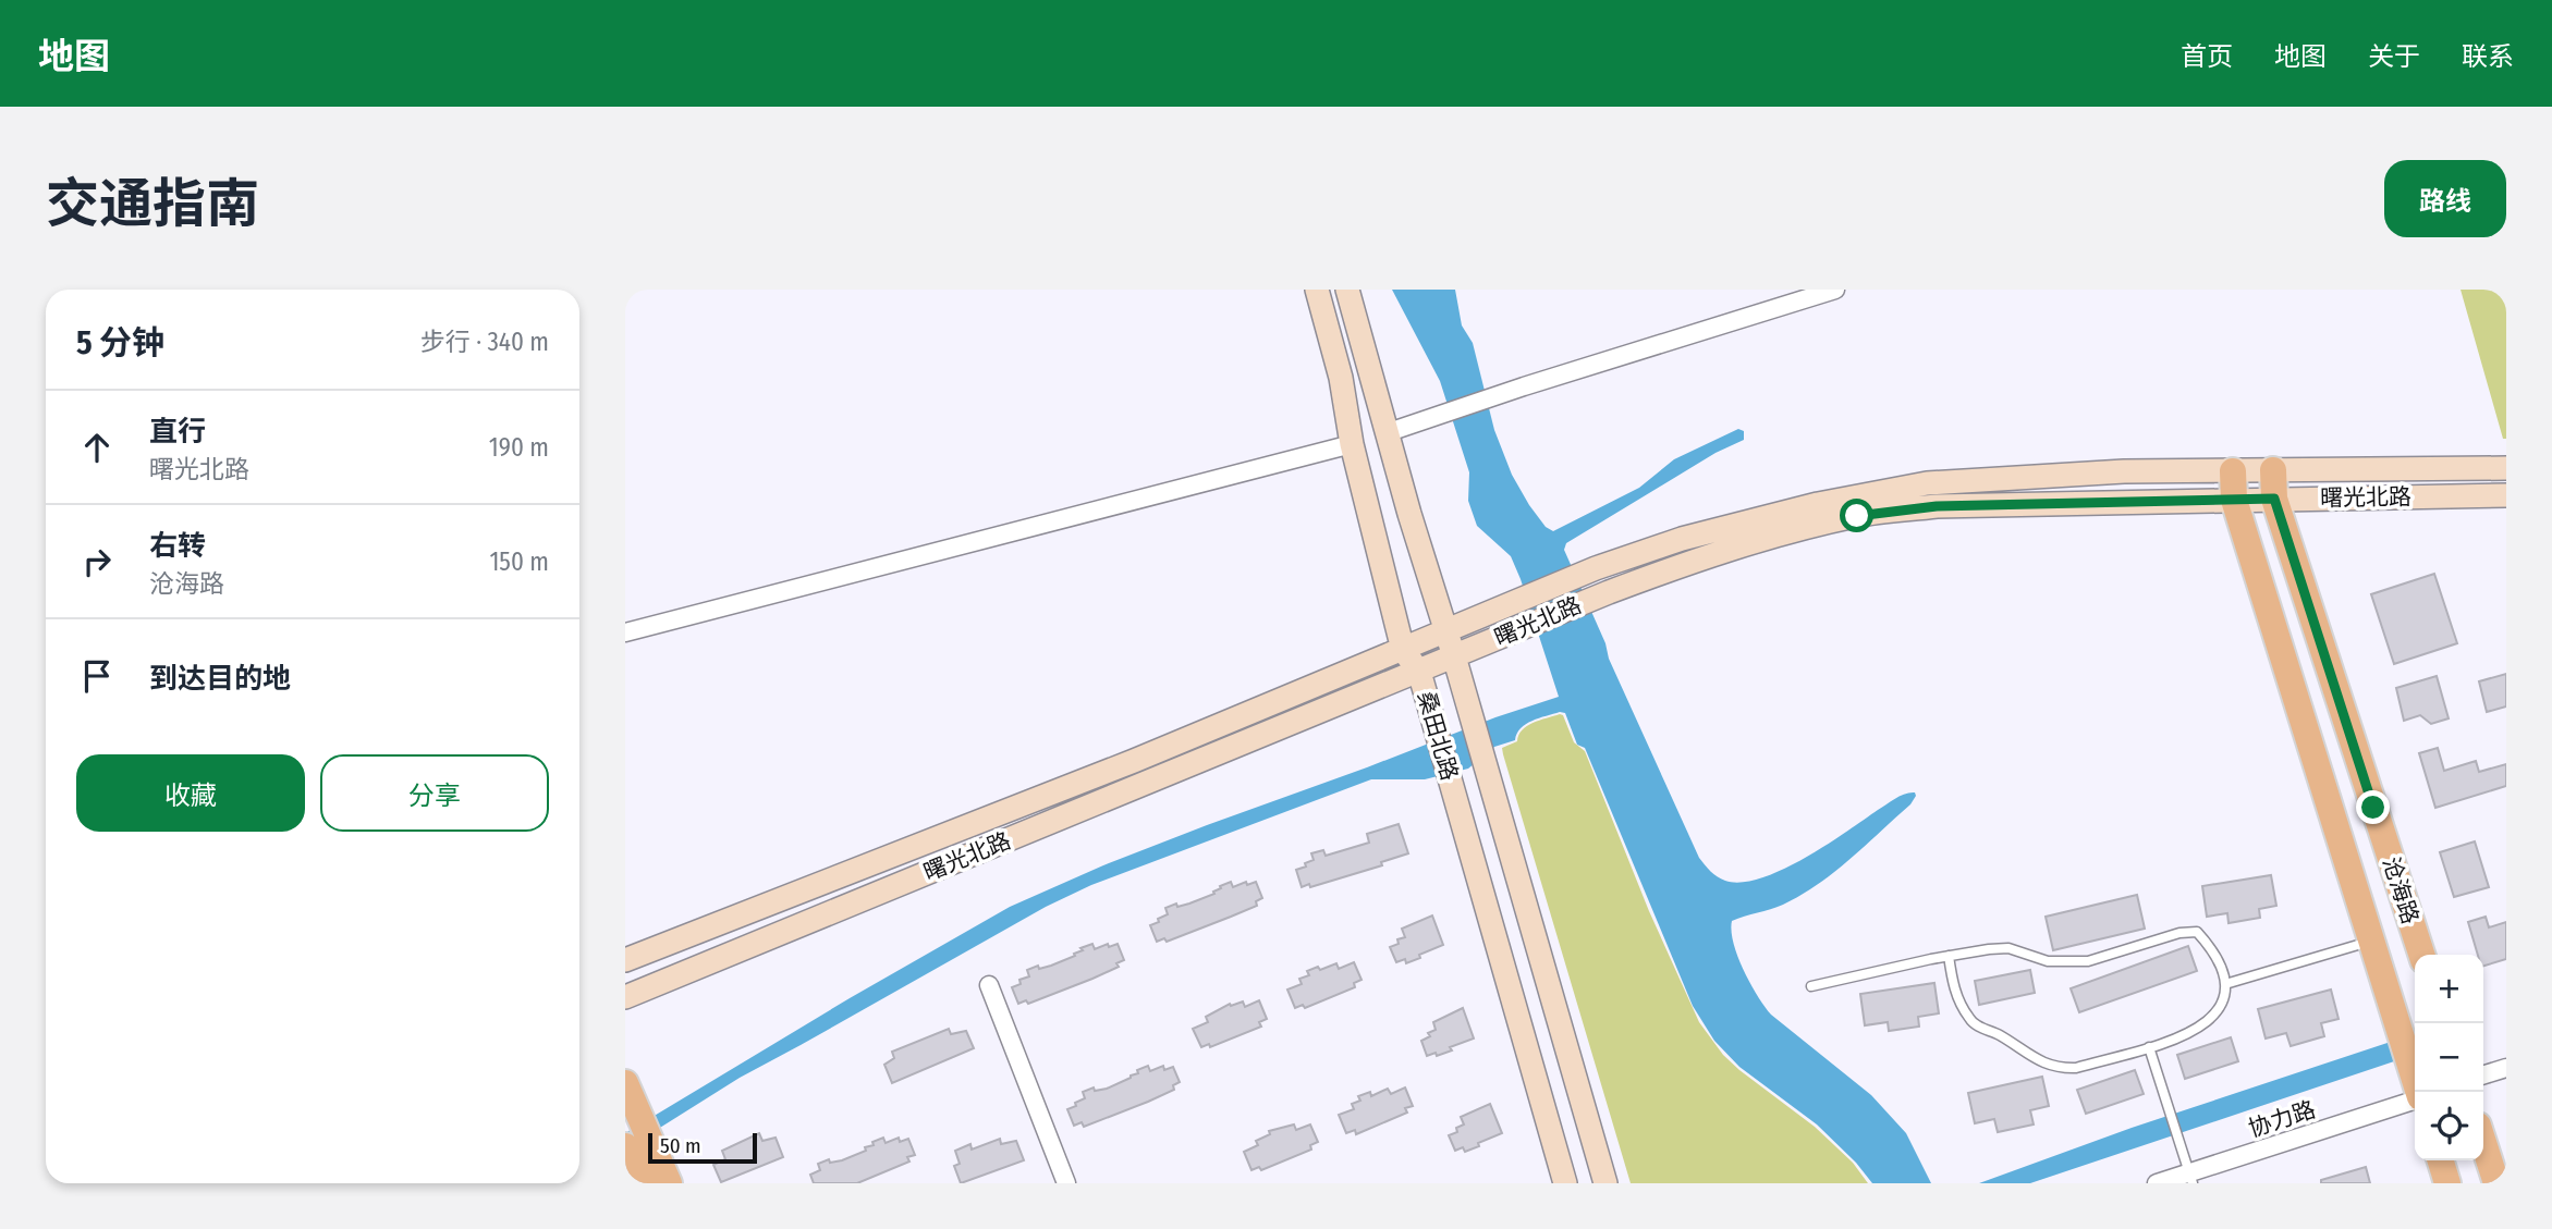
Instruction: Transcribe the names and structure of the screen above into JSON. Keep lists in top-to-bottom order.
{
  "streets": {
    "main road": ["曙光北路", "桑田北路", "沧海路"],
    "street": ["协力路"]
  },
  "crossings": [
    ["曙光北路", "桑田北路"],
    ["曙光北路", "沧海路"]
  ],
  "scale_bar": "50 m",
  "page": {
    "header": "地图",
    "nav": [
      "首页",
      "地图",
      "关于",
      "联系"
    ],
    "title": "交通指南",
    "buttons": [
      "路线",
      ["收藏", "分享"]
    ],
    "heading": ["5 分钟", "步行 · 340 m"],
    "list": [
      ["直行", "曙光北路", "190 m"],
      ["右转", "沧海路", "150 m"],
      "到达目的地"
    ],
    "map_buttons": ["+", "−"],
    "scale": "50 m"
  }
}
